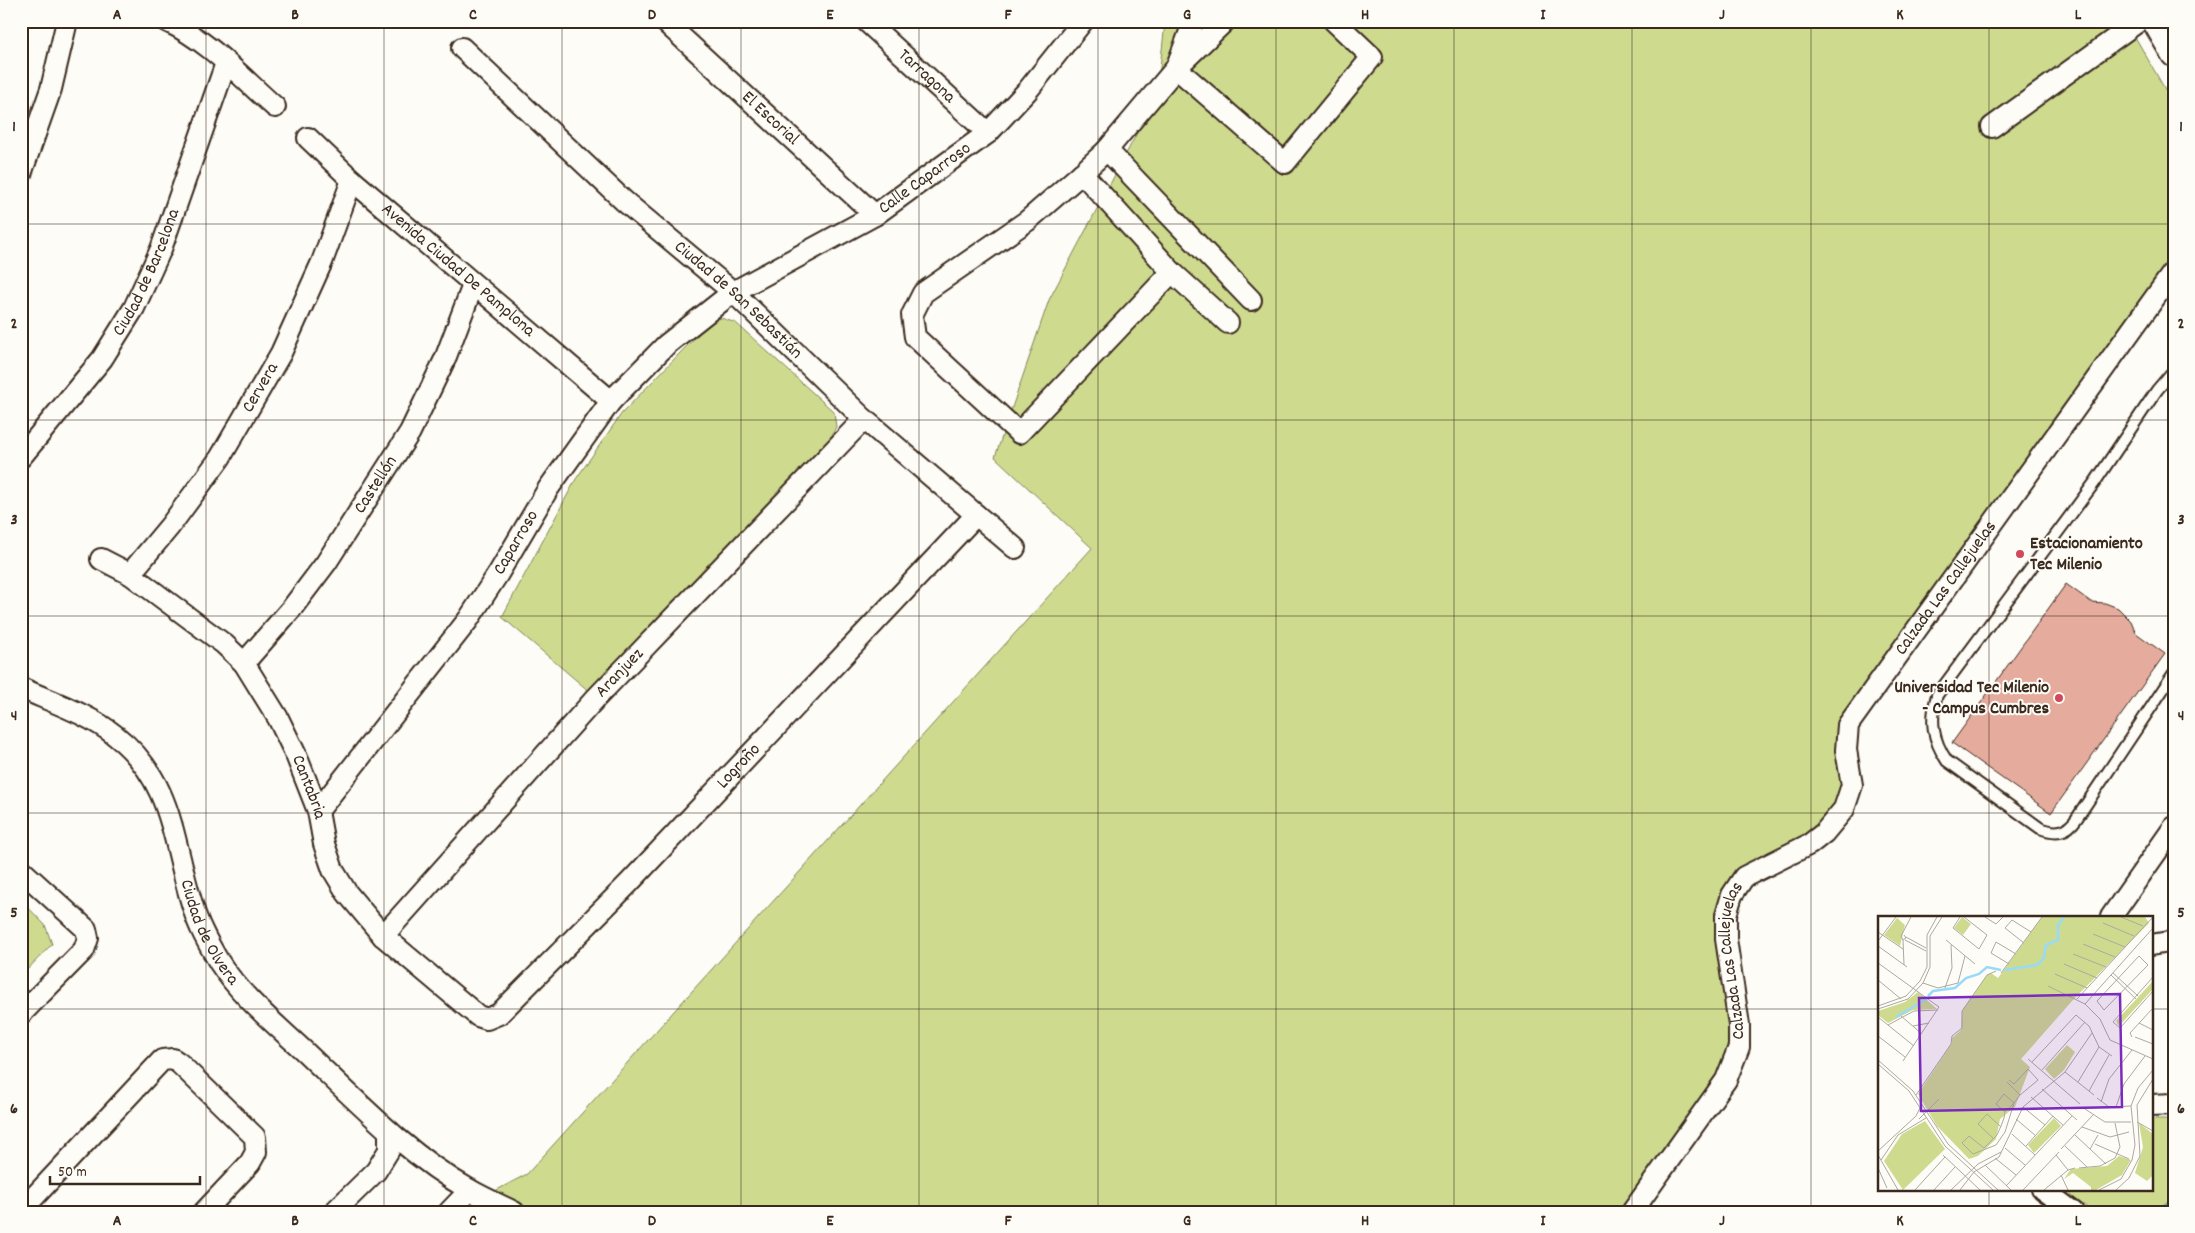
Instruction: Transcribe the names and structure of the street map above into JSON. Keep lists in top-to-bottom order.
{
  "streets": {
    "street": [
      "Tarragona",
      "El Escorial",
      "Calle Caparroso",
      "Avenida Ciudad De Pamplona",
      "Ciudad de Barcelona",
      "Ciudad de San Sebastián",
      "Cervera",
      "Castellón",
      "Caparroso",
      "Calzada Las Callejuelas",
      "Aranjuez",
      "Logroño",
      "Cantabria",
      "Ciudad de Olvera"
    ]
  },
  "crossings": [
    ["Tarragona", "Calle Caparroso"],
    ["El Escorial", "Calle Caparroso"],
    ["Calle Caparroso", "Ciudad de San Sebastián"],
    ["Calle Caparroso", "Caparroso"],
    ["Avenida Ciudad De Pamplona", "Cervera"],
    ["Avenida Ciudad De Pamplona", "Castellón"],
    ["Avenida Ciudad De Pamplona", "Caparroso"],
    ["Ciudad de San Sebastián", "Caparroso"],
    ["Ciudad de San Sebastián", "Aranjuez"],
    ["Ciudad de San Sebastián", "Logroño"],
    ["Cervera", "Cantabria"],
    ["Castellón", "Cantabria"],
    ["Caparroso", "Cantabria"],
    ["Aranjuez", "Cantabria"],
    ["Logroño", "Cantabria"]
  ],
  "places": ["Estacionamiento Tec Milenio", "Universidad Tec Milenio - Campus Cumbres"],
  "scale_bar": "50 m",
  "grid": {
    "columns": [
      "A",
      "B",
      "C",
      "D",
      "E",
      "F",
      "G",
      "H",
      "I",
      "J",
      "K",
      "L"
    ],
    "rows": [
      "1",
      "2",
      "3",
      "4",
      "5",
      "6"
    ]
  }
}
